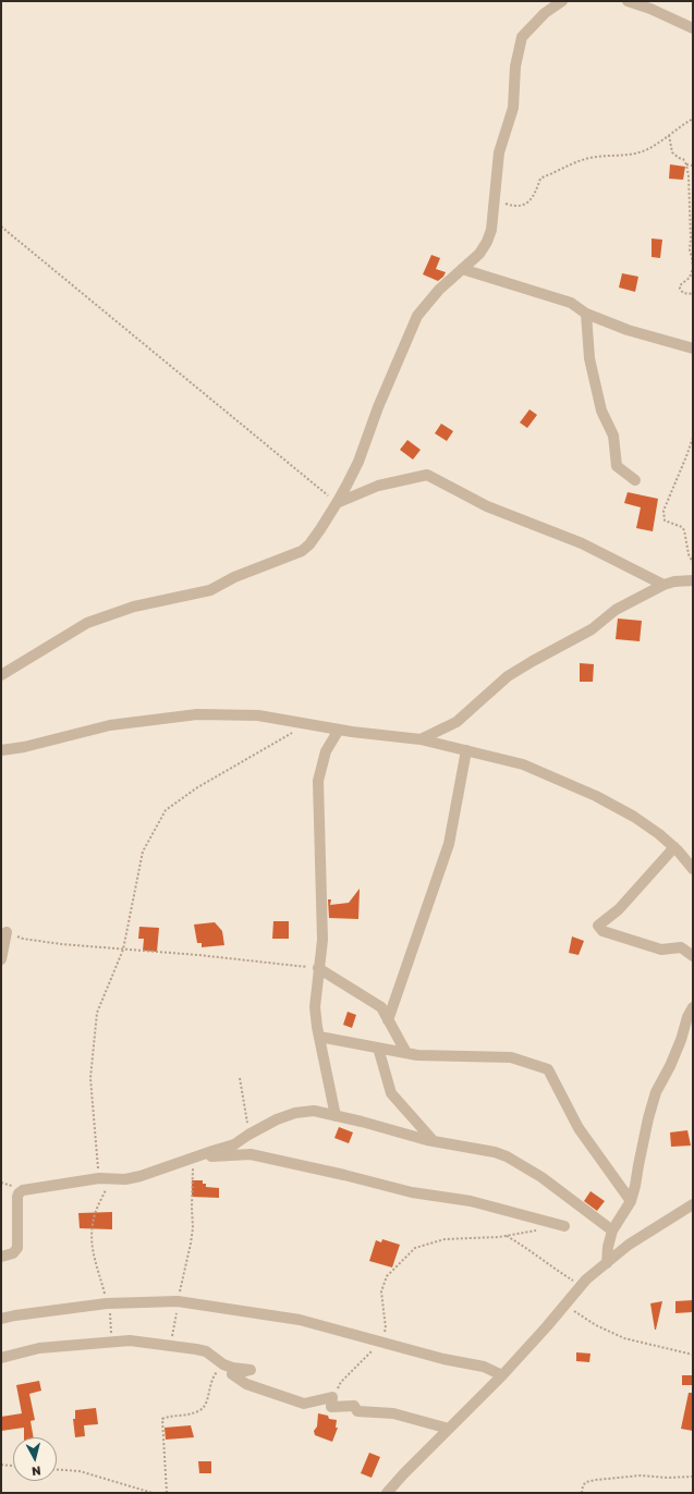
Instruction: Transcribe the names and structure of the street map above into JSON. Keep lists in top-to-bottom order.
{
  "north": "bottom"
}
